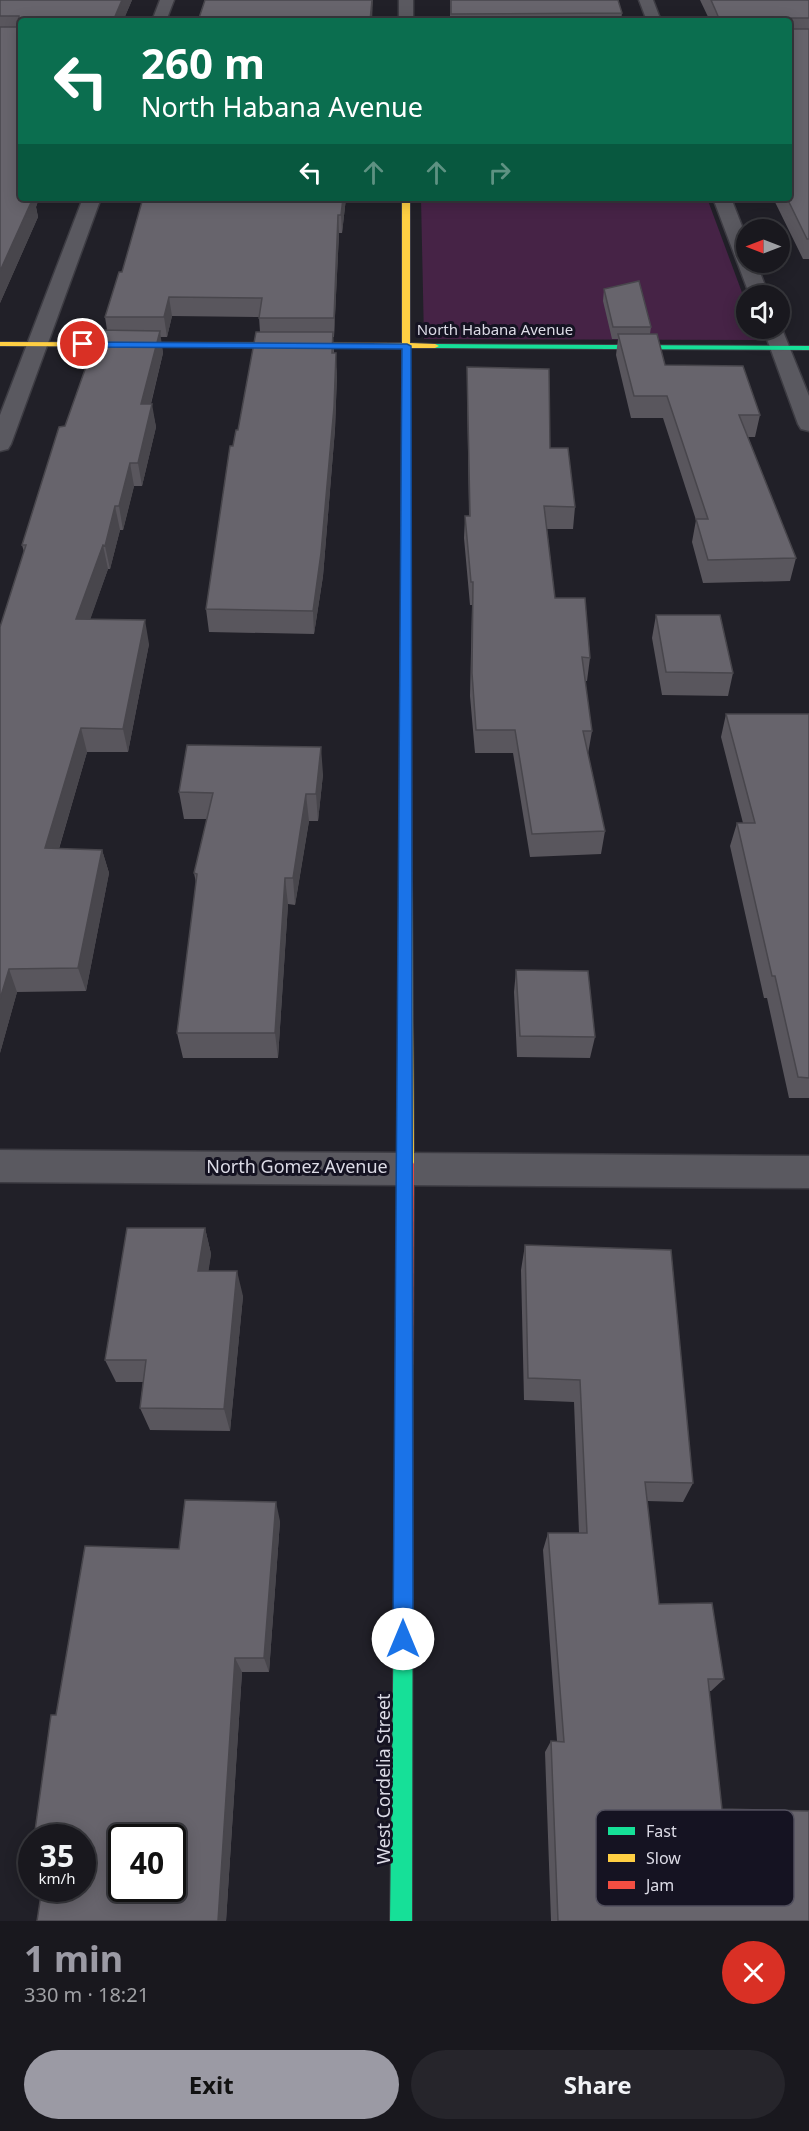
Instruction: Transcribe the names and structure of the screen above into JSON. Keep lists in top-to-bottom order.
{
  "streets": {
    "street": ["North Habana Avenue", "North Gomez Avenue", "West Cordelia Street"]
  },
  "crossings": [
    ["North Habana Avenue", "West Cordelia Street"],
    ["North Gomez Avenue", "West Cordelia Street"]
  ],
  "legend": ["Fast", "Slow", "Jam"],
  "north": "left",
  "page": {
    "turn": ["260 m", "North Habana Avenue"],
    "speed": "35 km/h",
    "limit": "40",
    "heading": ["1 min", "330 m · 18:21"],
    "buttons": ["Exit", "Share"]
  }
}
